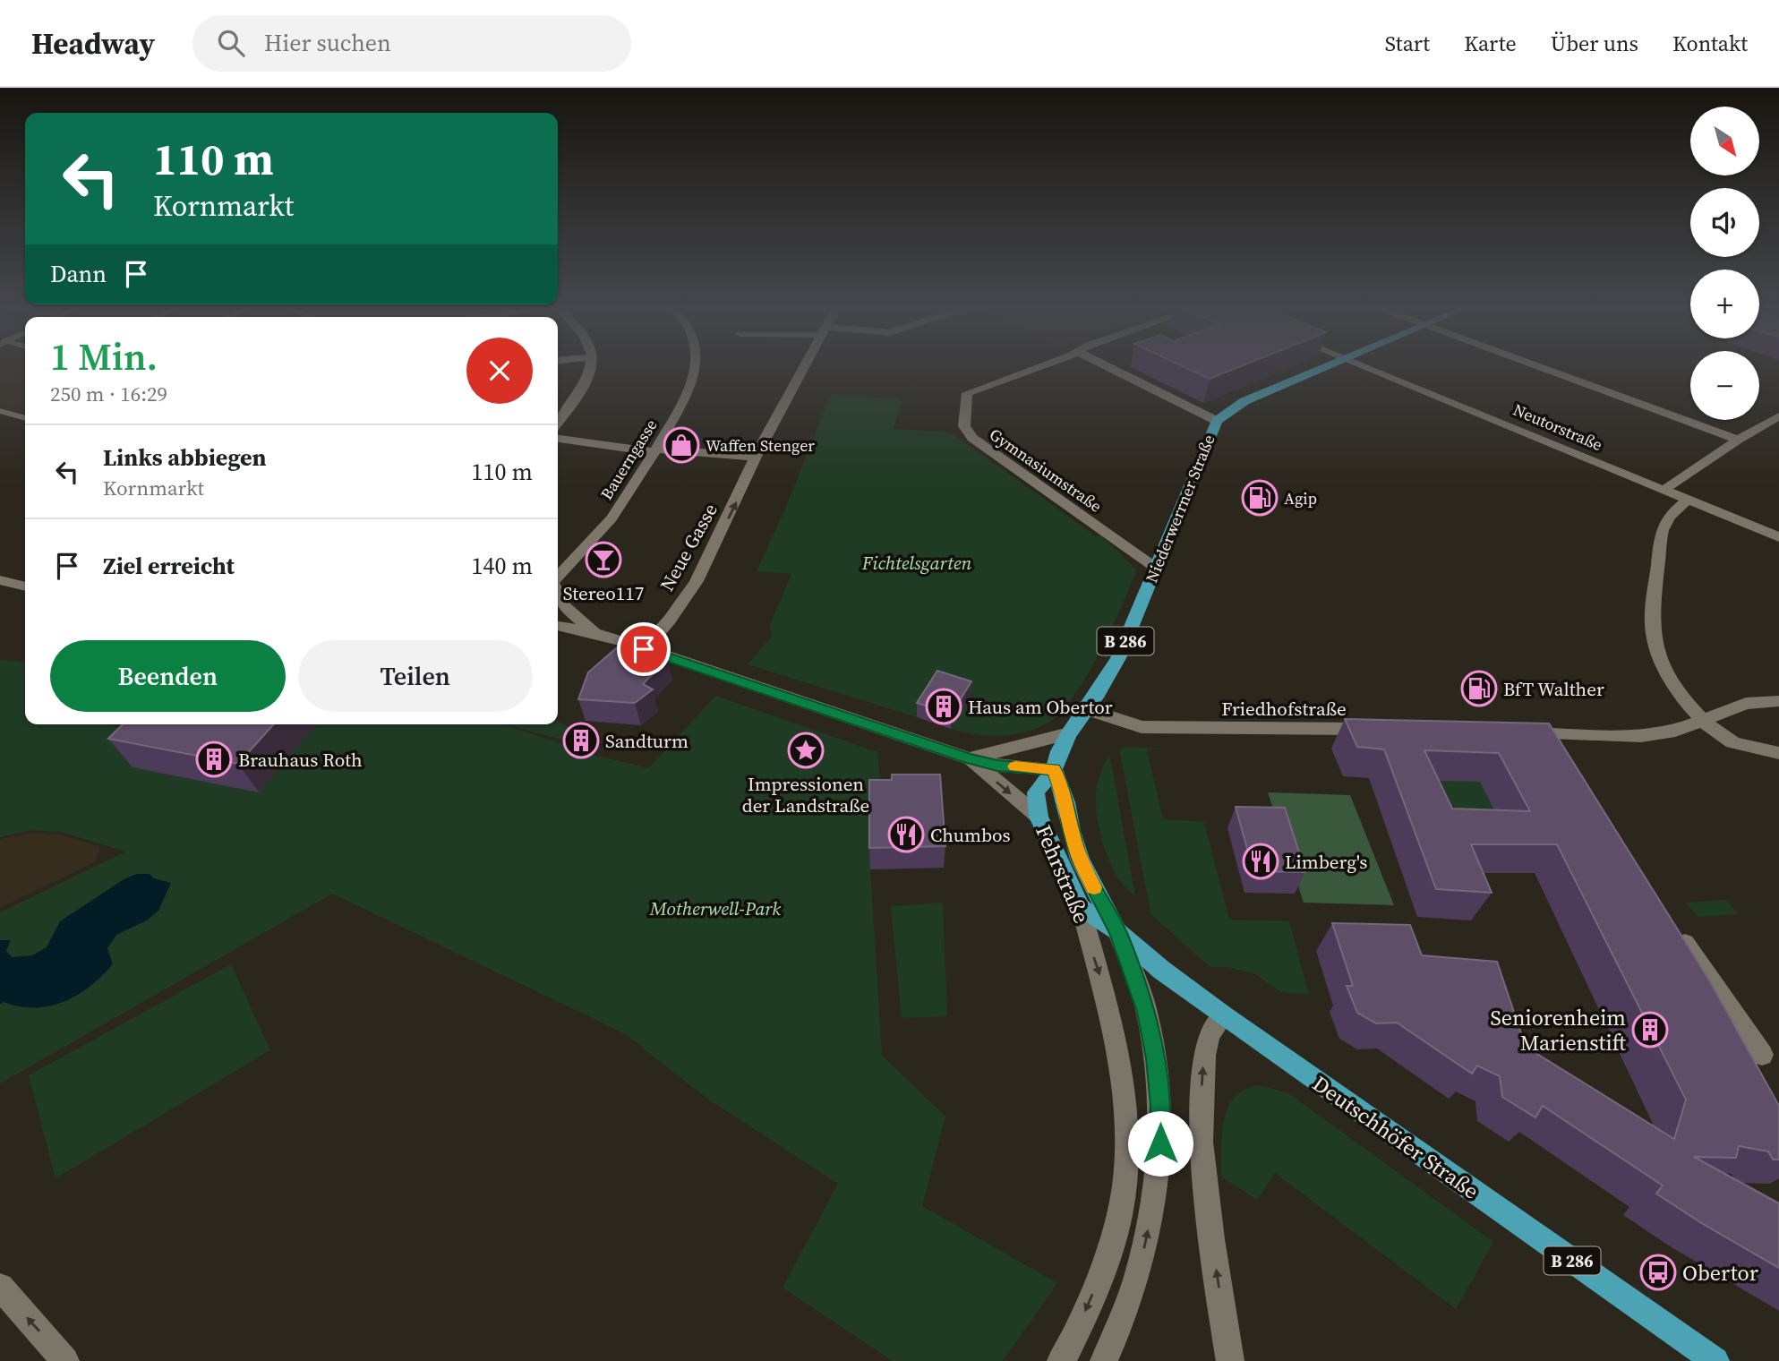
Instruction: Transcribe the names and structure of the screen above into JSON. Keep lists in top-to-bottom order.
{
  "streets": {
    "main road": [
      "Niederwerrner Straße",
      "B 286",
      "Fehrstraße",
      "Deutschhöfer Straße"
    ],
    "street": [
      "Neutorstraße",
      "Bauerngasse",
      "Gymnasiumstraße",
      "Neue Gasse",
      "Friedhofstraße"
    ]
  },
  "crossings": [
    ["Gymnasiumstraße", "Niederwerrner Straße"],
    ["Niederwerrner Straße", "B 286"],
    ["Niederwerrner Straße", "Friedhofstraße"],
    ["B 286", "Friedhofstraße"],
    ["B 286", "Fehrstraße"],
    ["Fehrstraße", "Deutschhöfer Straße"]
  ],
  "one_way": ["Neue Gasse"],
  "parks": ["Fichtelsgarten", "Motherwell-Park"],
  "places": {
    "shop": ["Waffen Stenger"],
    "fuel station": ["Agip", "BfT Walther"],
    "bar": ["Stereo117"],
    "building": [
      "Haus am Obertor",
      "Sandturm",
      "Brauhaus Roth",
      "Seniorenheim Marienstift"
    ],
    "place": ["Impressionen der Landstraße"],
    "restaurant": ["Chumbos", "Limberg's"],
    "bus stop": ["Obertor"]
  },
  "north": "bottom right",
  "page": {
    "header": "Headway",
    "search": "Hier suchen",
    "nav": [
      "Start",
      "Karte",
      "Über uns",
      "Kontakt"
    ],
    "map_buttons": ["+", "−"],
    "turn": ["110 m", "Kornmarkt"],
    "then": "Dann",
    "heading": ["1 Min.", "250 m · 16:29"],
    "list": [
      {
        "name": "Links abbiegen",
        "note": "Kornmarkt",
        "value": "110 m"
      },
      {
        "name": "Ziel erreicht",
        "value": "140 m"
      }
    ],
    "buttons": ["Beenden", "Teilen"]
  }
}
